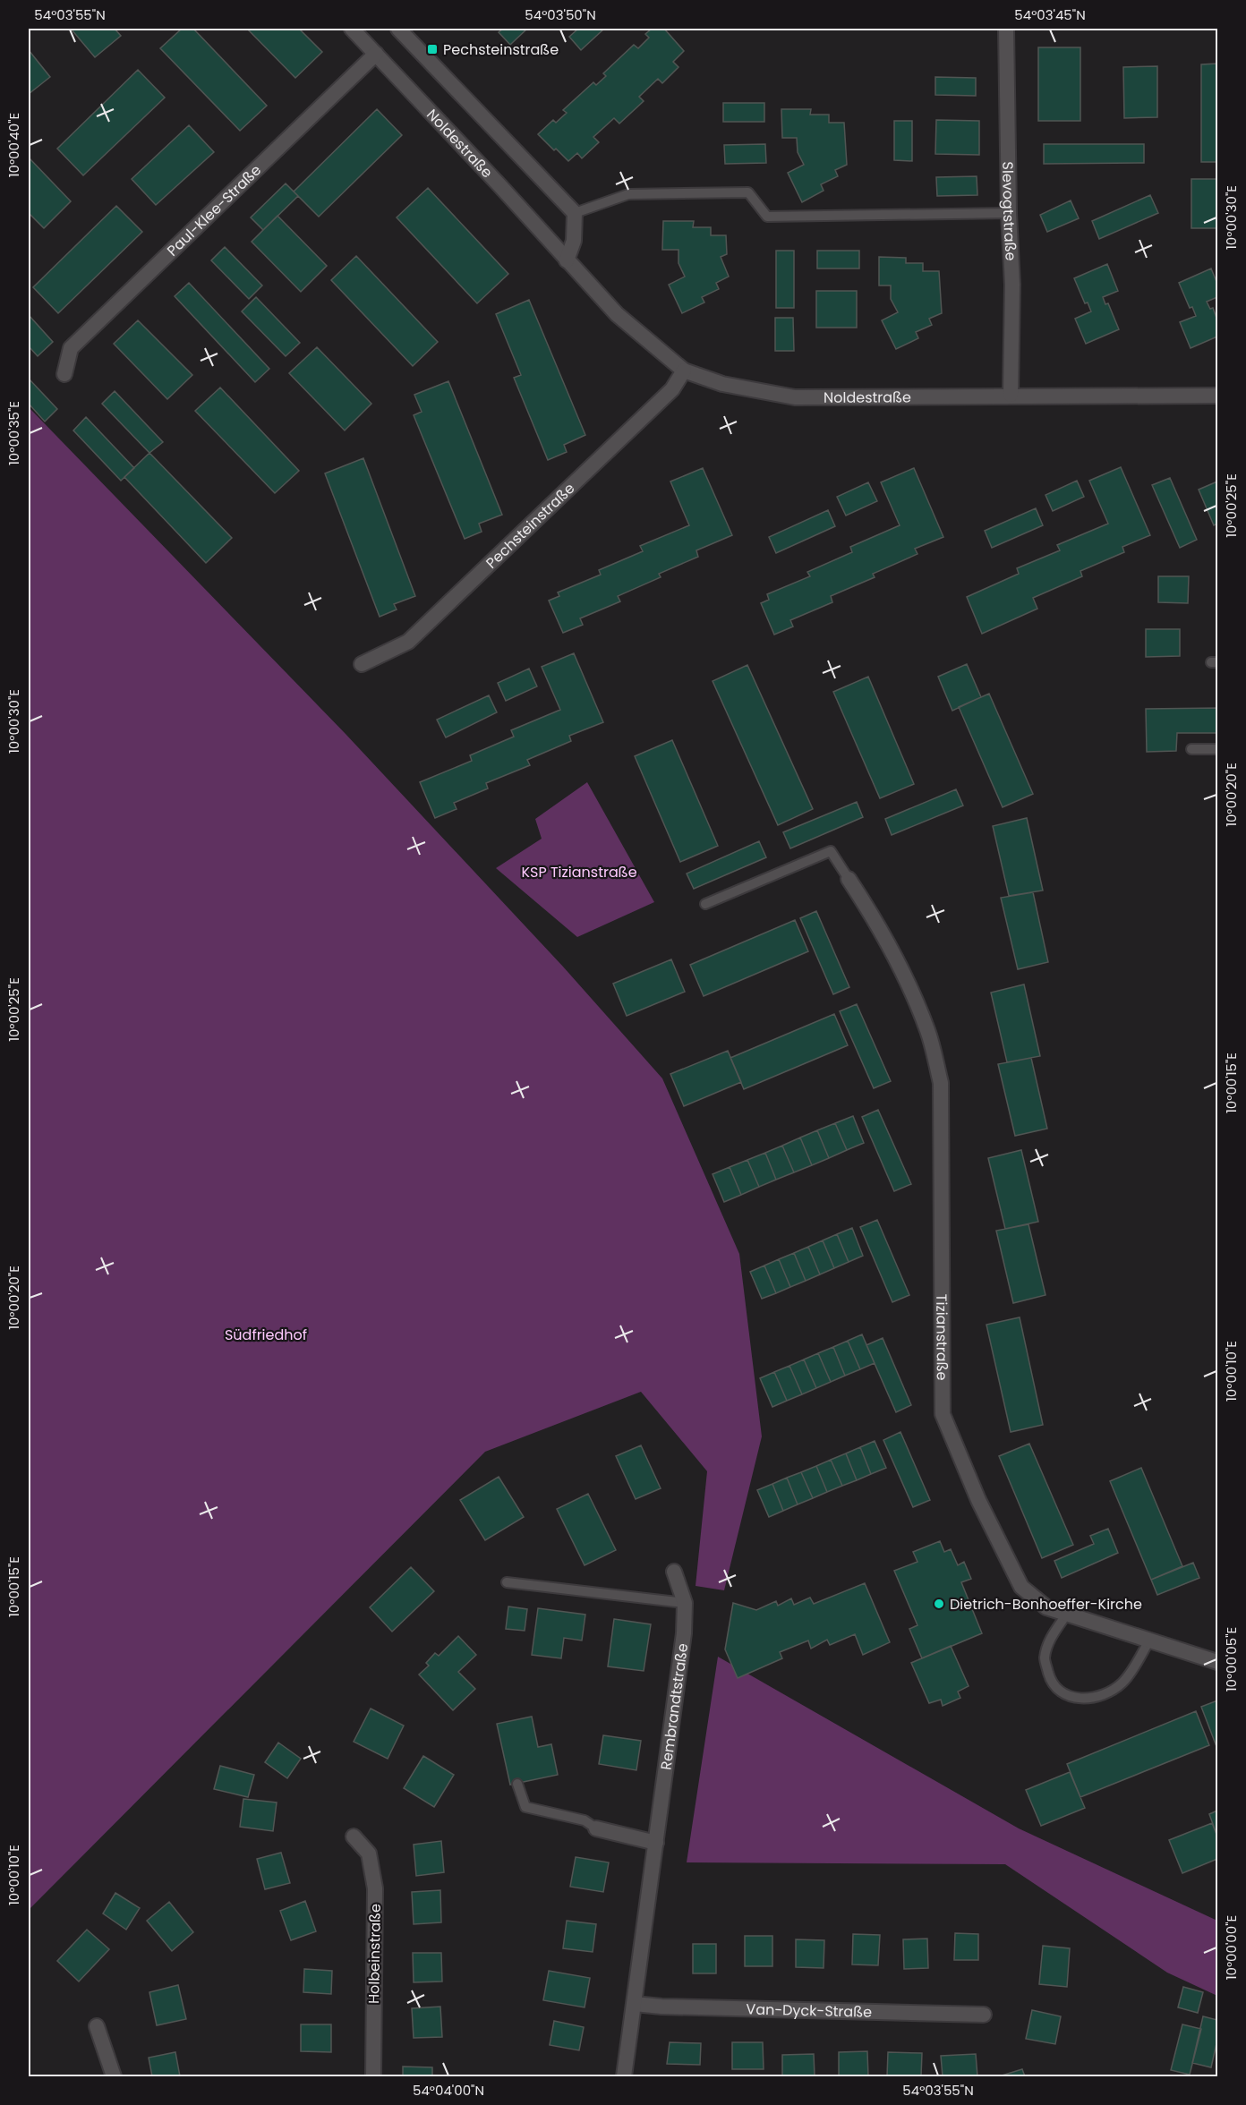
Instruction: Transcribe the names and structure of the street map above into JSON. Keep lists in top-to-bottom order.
{
  "streets": {
    "street": [
      "Noldestraße",
      "Paul-Klee-Straße",
      "Slevogtstraße",
      "Pechsteinstraße",
      "Tizianstraße",
      "Rembrandtstraße",
      "Holbeinstraße",
      "Van-Dyck-Straße"
    ]
  },
  "crossings": [
    ["Noldestraße", "Paul-Klee-Straße"],
    ["Noldestraße", "Slevogtstraße"],
    ["Noldestraße", "Pechsteinstraße"],
    ["Rembrandtstraße", "Van-Dyck-Straße"]
  ],
  "parks": ["KSP Tizianstraße", "Südfriedhof"],
  "places": {
    "transit": ["Pechsteinstraße"],
    "other": ["Dietrich-Bonhoeffer-Kirche"]
  },
  "coordinates": [
    "54°03'55\"N",
    "54°03'50\"N",
    "54°03'45\"N",
    "10°00'40\"E",
    "10°00'30\"E",
    "10°00'35\"E",
    "10°00'25\"E",
    "10°00'20\"E",
    "10°00'15\"E",
    "10°00'10\"E",
    "10°00'05\"E",
    "10°00'00\"E",
    "54°04'00\"N"
  ]
}
